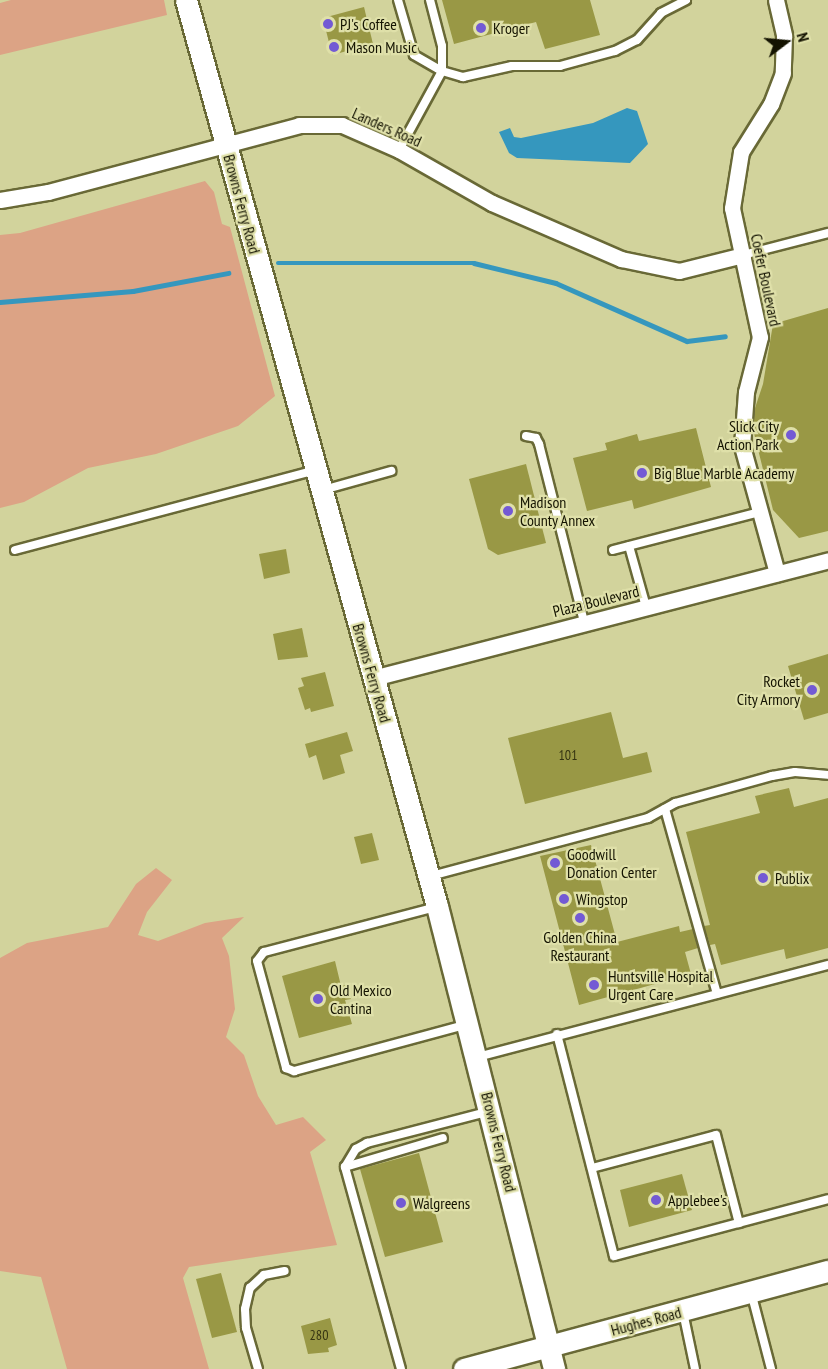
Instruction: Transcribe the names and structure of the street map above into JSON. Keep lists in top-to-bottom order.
{
  "streets": {
    "main road": ["Browns Ferry Road", "Hughes Road"],
    "street": ["Landers Road", "Coefer Boulevard", "Plaza Boulevard"]
  },
  "crossings": [
    ["Landers Road", "Browns Ferry Road"],
    ["Landers Road", "Coefer Boulevard"],
    ["Browns Ferry Road", "Plaza Boulevard"],
    ["Browns Ferry Road", "Hughes Road"],
    ["Coefer Boulevard", "Plaza Boulevard"]
  ],
  "places": [
    "PJ's Coffee",
    "Kroger",
    "Mason Music",
    "Slick City Action Park",
    "Big Blue Marble Academy",
    "Madison County Annex",
    "Rocket City Armory",
    "Goodwill Donation Center",
    "Publix",
    "Wingstop",
    "Golden China Restaurant",
    "Huntsville Hospital Urgent Care",
    "Old Mexico Cantina",
    "Applebee's",
    "Walgreens"
  ],
  "house_numbers": ["101", "280"],
  "north": "right"
}
